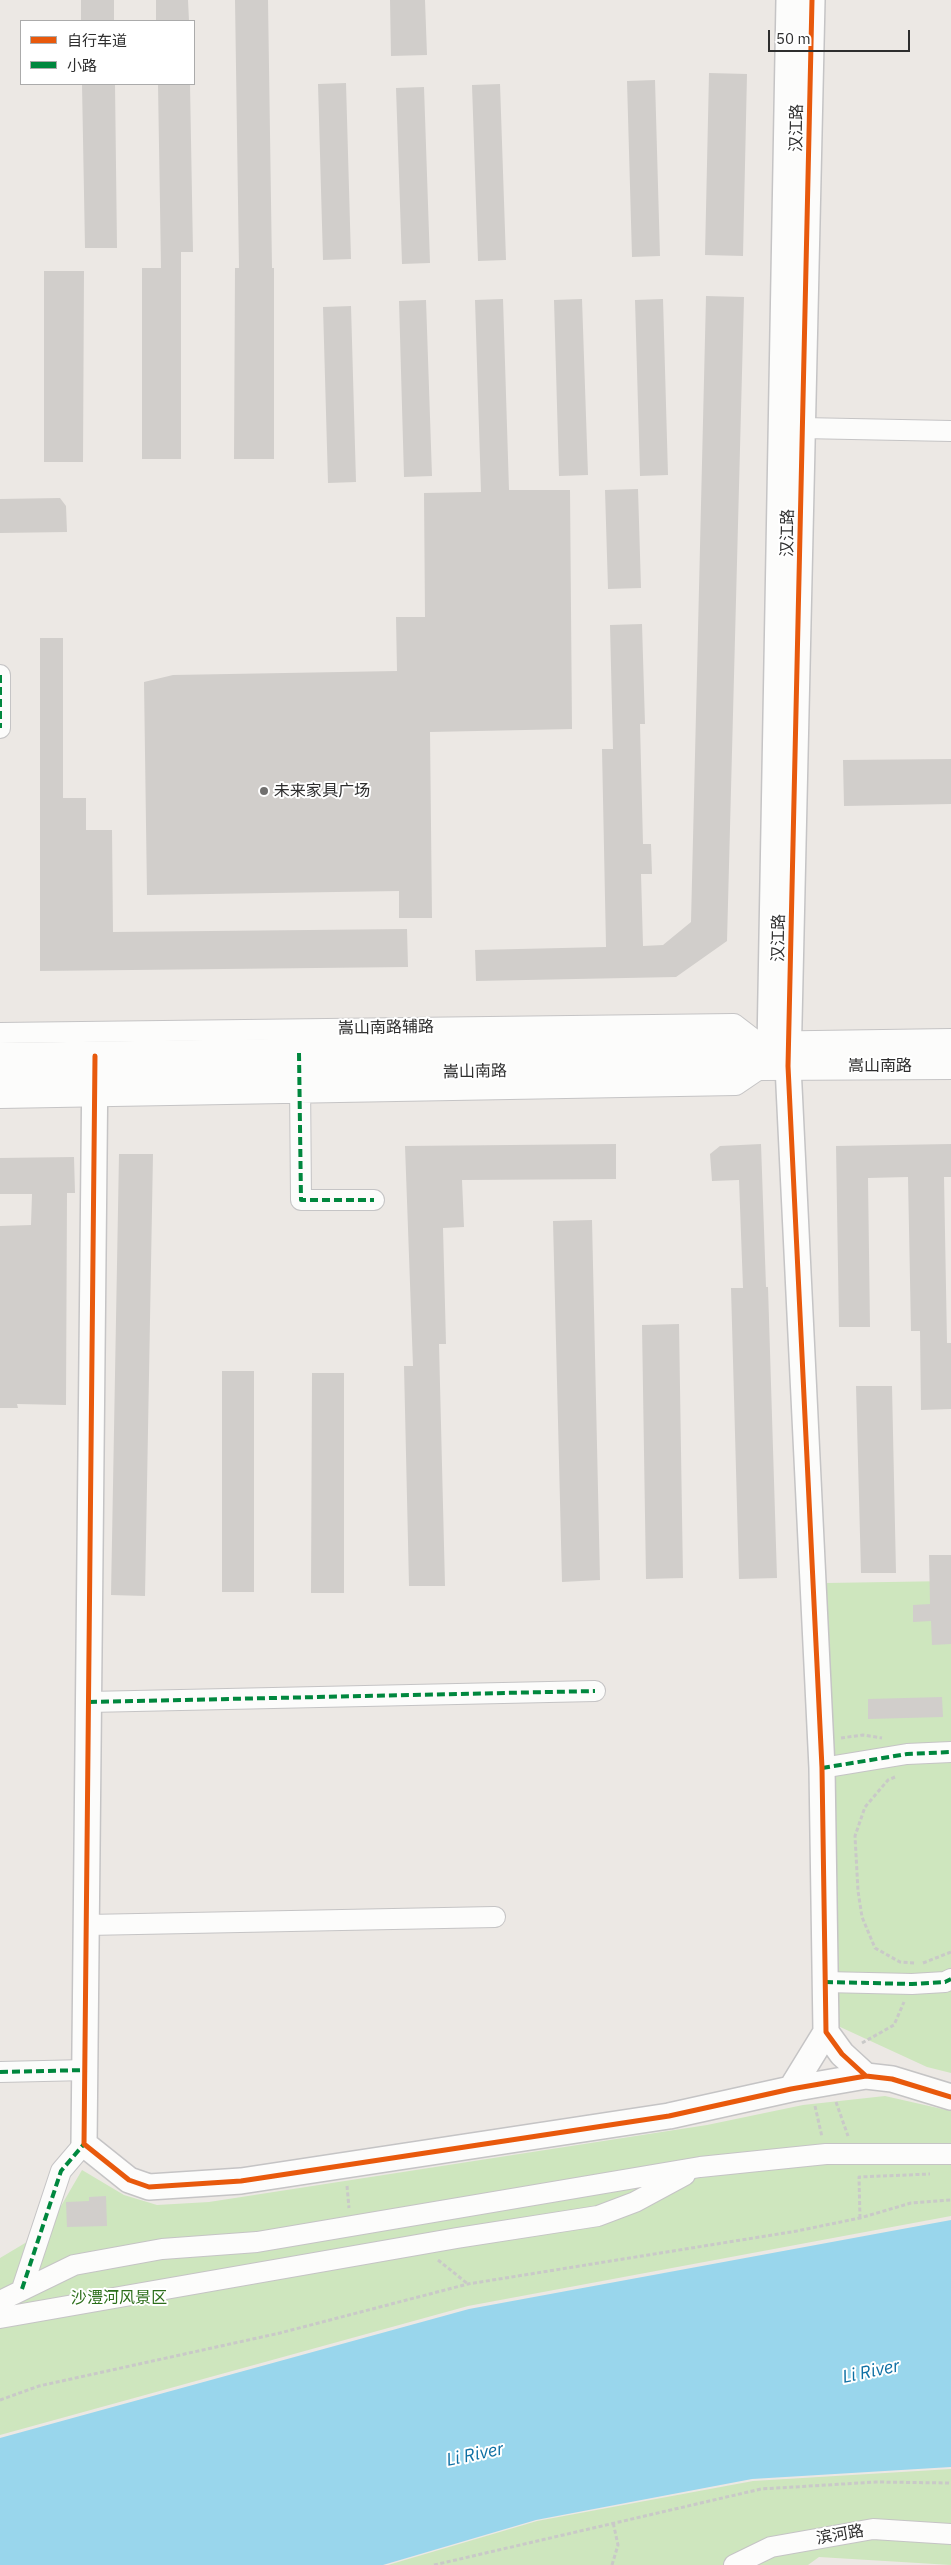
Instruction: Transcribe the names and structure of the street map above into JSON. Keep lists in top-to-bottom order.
{
  "streets": {
    "main road": ["嵩山南路"],
    "street": ["汉江路", "嵩山南路辅路", "滨河路"]
  },
  "crossings": [
    ["汉江路", "嵩山南路辅路"],
    ["汉江路", "嵩山南路"],
    ["嵩山南路辅路", "嵩山南路"]
  ],
  "water": ["Li River"],
  "parks": ["沙澧河风景区"],
  "places": ["未来家具广场"],
  "legend": ["自行车道", "小路"],
  "scale_bar": "50 m"
}
